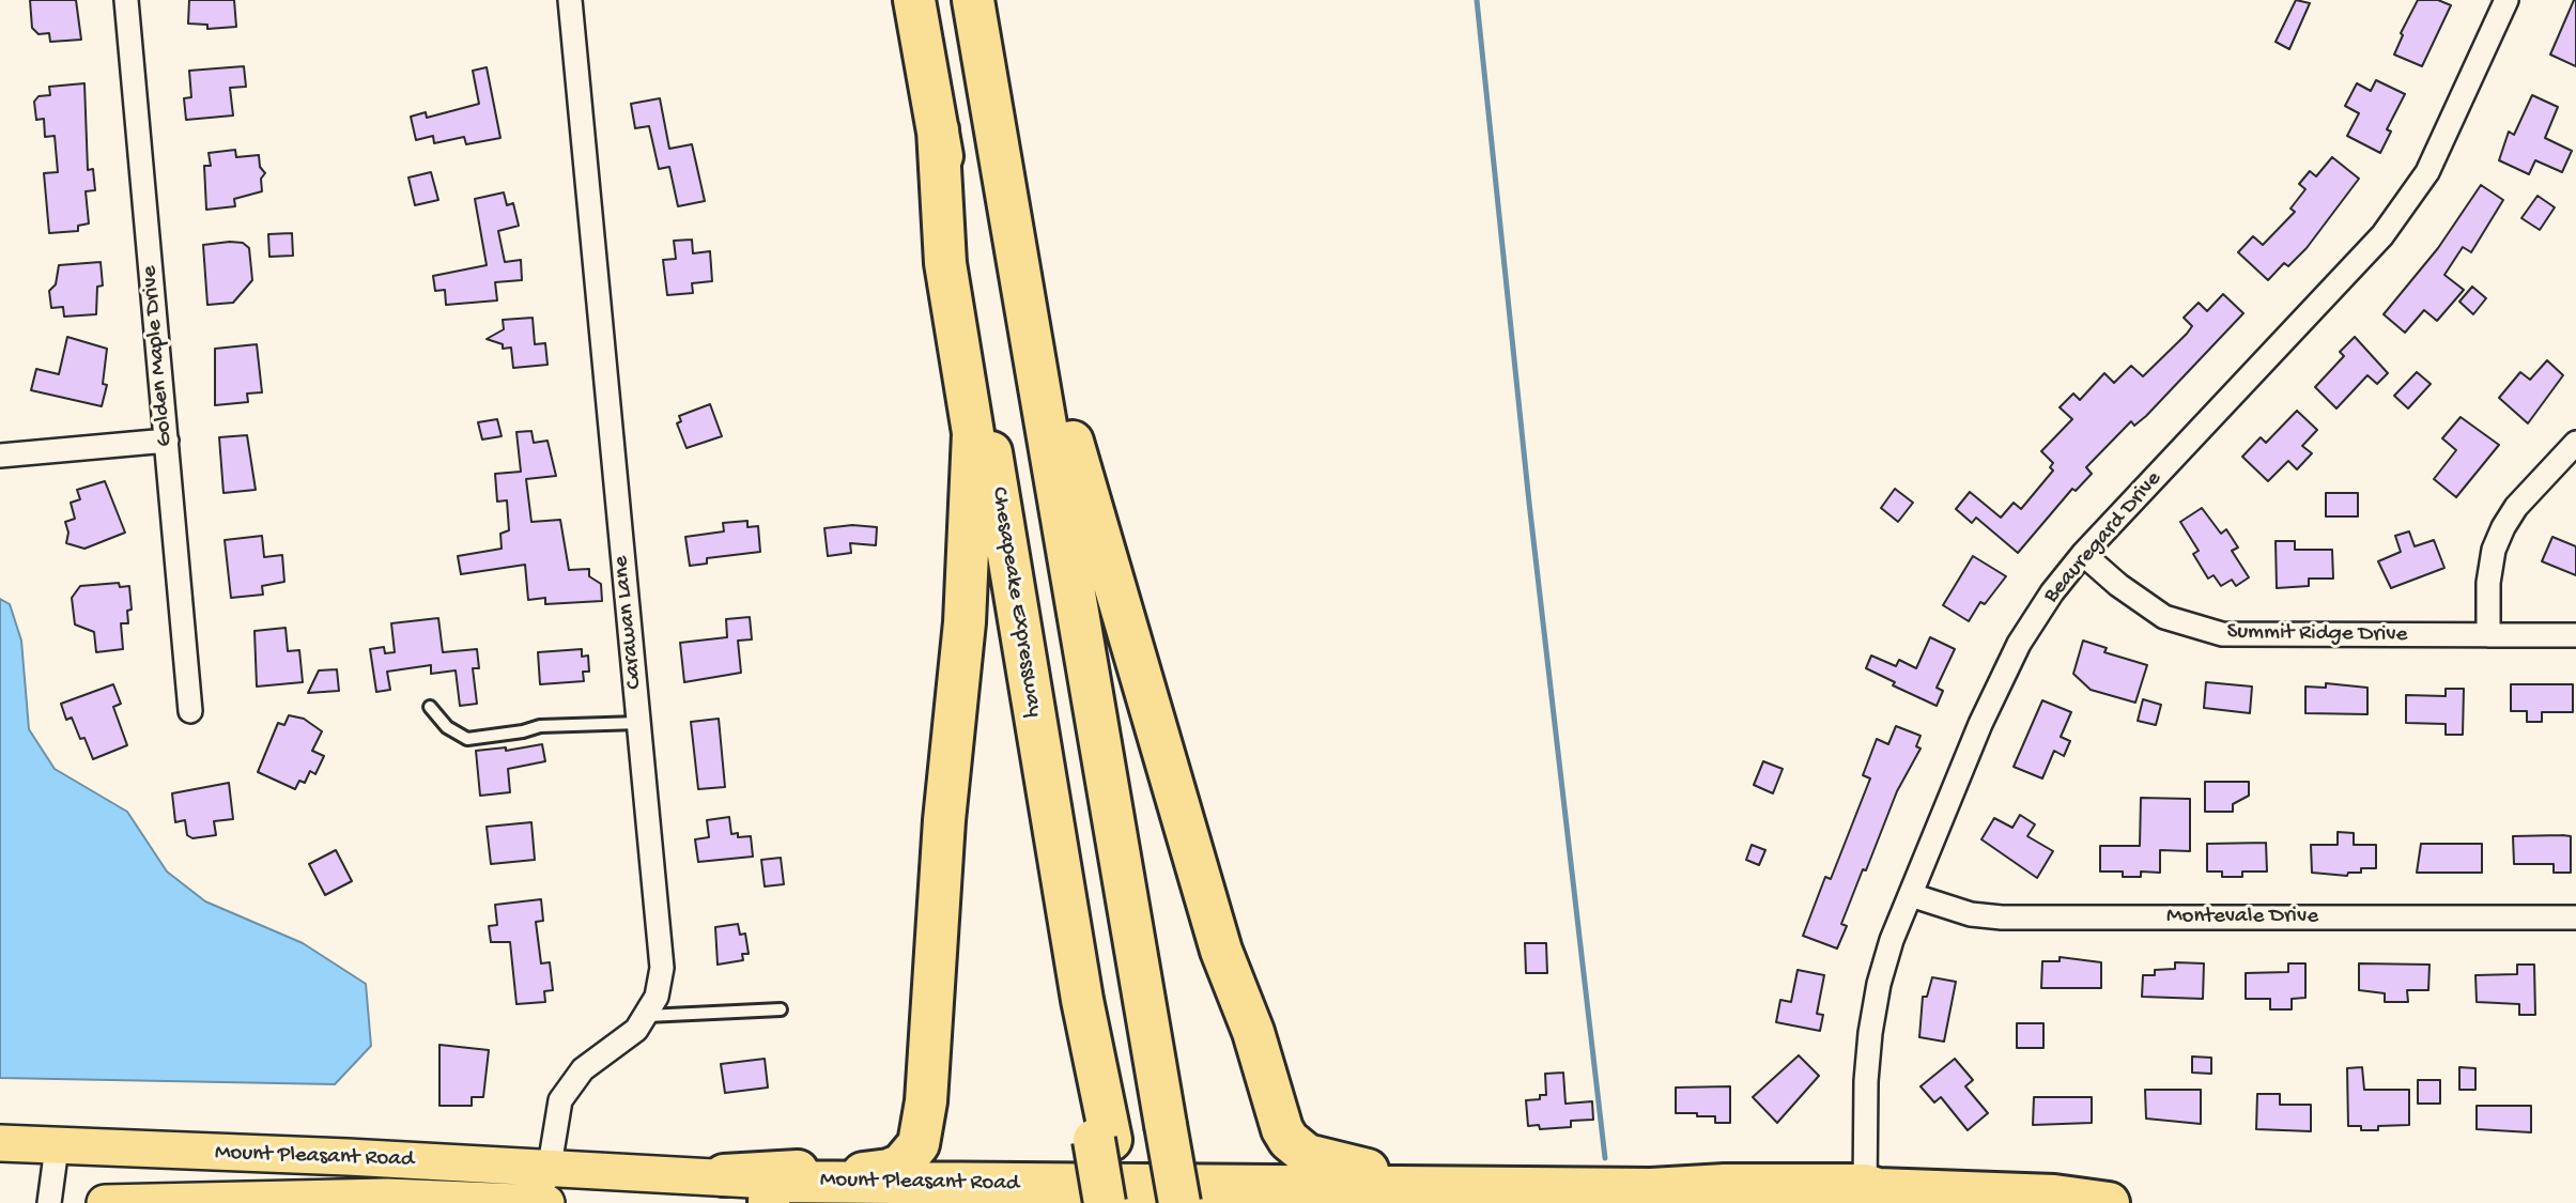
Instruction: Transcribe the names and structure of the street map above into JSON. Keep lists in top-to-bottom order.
{
  "streets": {
    "highway": ["Chesapeake Expressway", "Mount Pleasant Road"],
    "street": [
      "Golden Maple Drive",
      "Beauregard Drive",
      "Carawan Lane",
      "Summit Ridge Drive",
      "Montevale Drive"
    ]
  },
  "crossings": [
    ["Beauregard Drive", "Summit Ridge Drive"],
    ["Beauregard Drive", "Montevale Drive"],
    ["Beauregard Drive", "Mount Pleasant Road"],
    ["Carawan Lane", "Mount Pleasant Road"]
  ]
}
